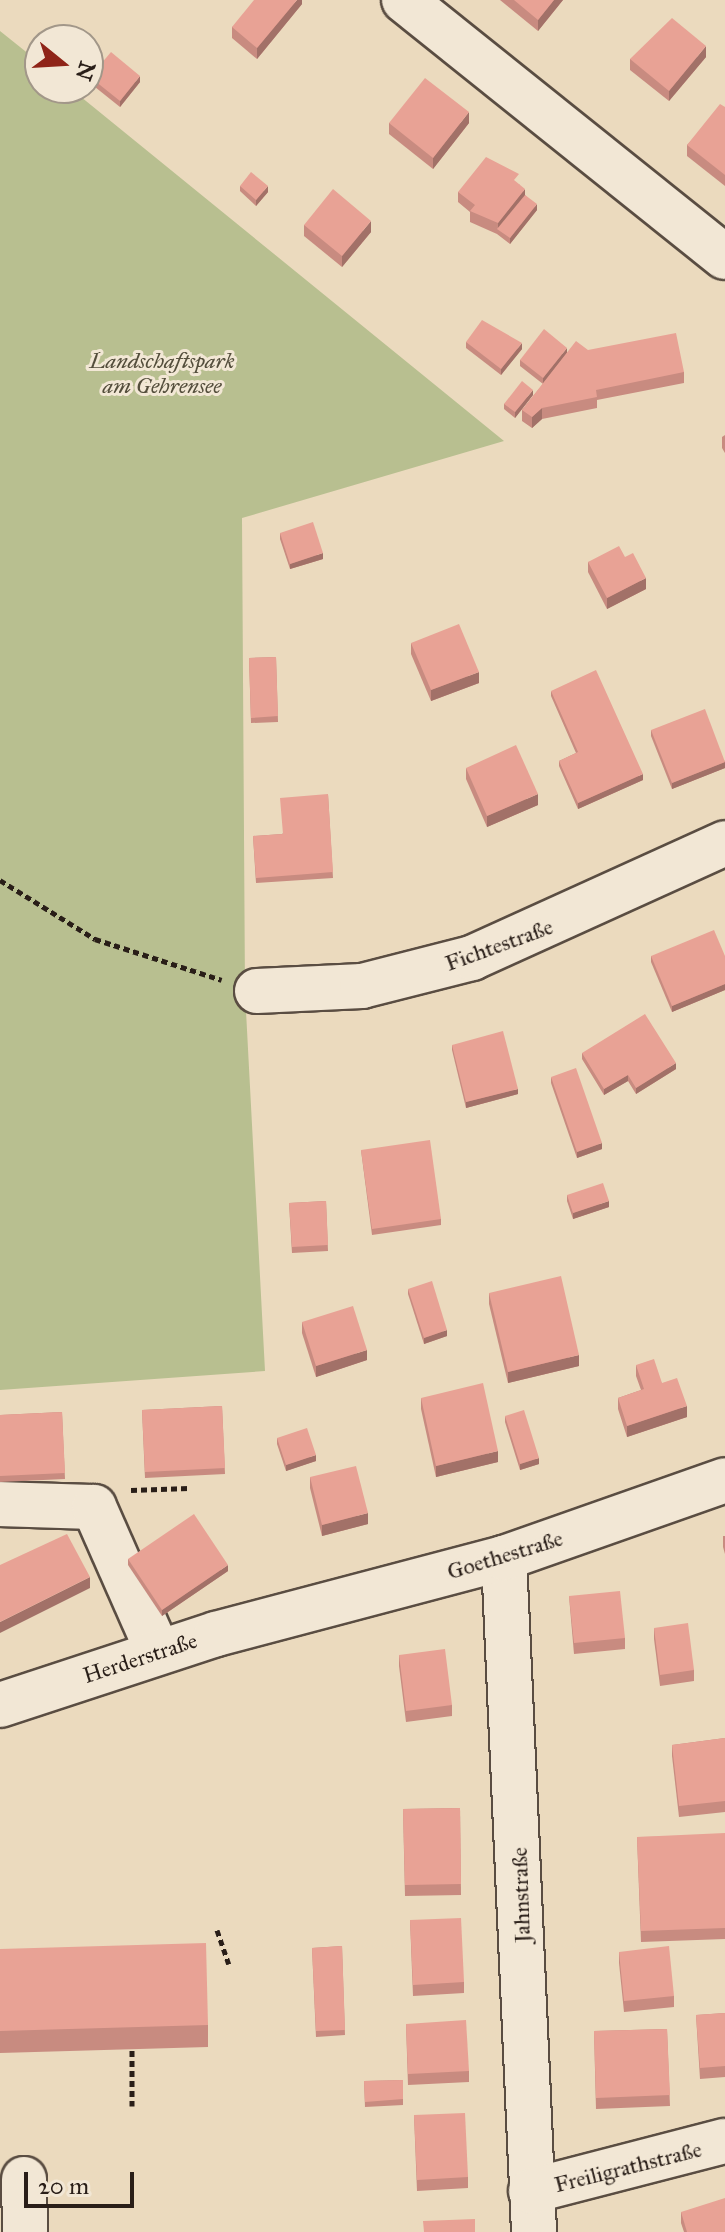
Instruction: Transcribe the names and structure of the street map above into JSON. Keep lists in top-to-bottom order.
{
  "streets": {
    "street": [
      "Fichtestraße",
      "Goethestraße",
      "Herderstraße",
      "Jahnstraße",
      "Freiligrathstraße"
    ]
  },
  "crossings": [
    ["Goethestraße", "Herderstraße"],
    ["Goethestraße", "Jahnstraße"],
    ["Jahnstraße", "Freiligrathstraße"]
  ],
  "parks": ["Landschaftspark am Gehrensee"],
  "scale_bar": "20 m",
  "north": "right"
}
